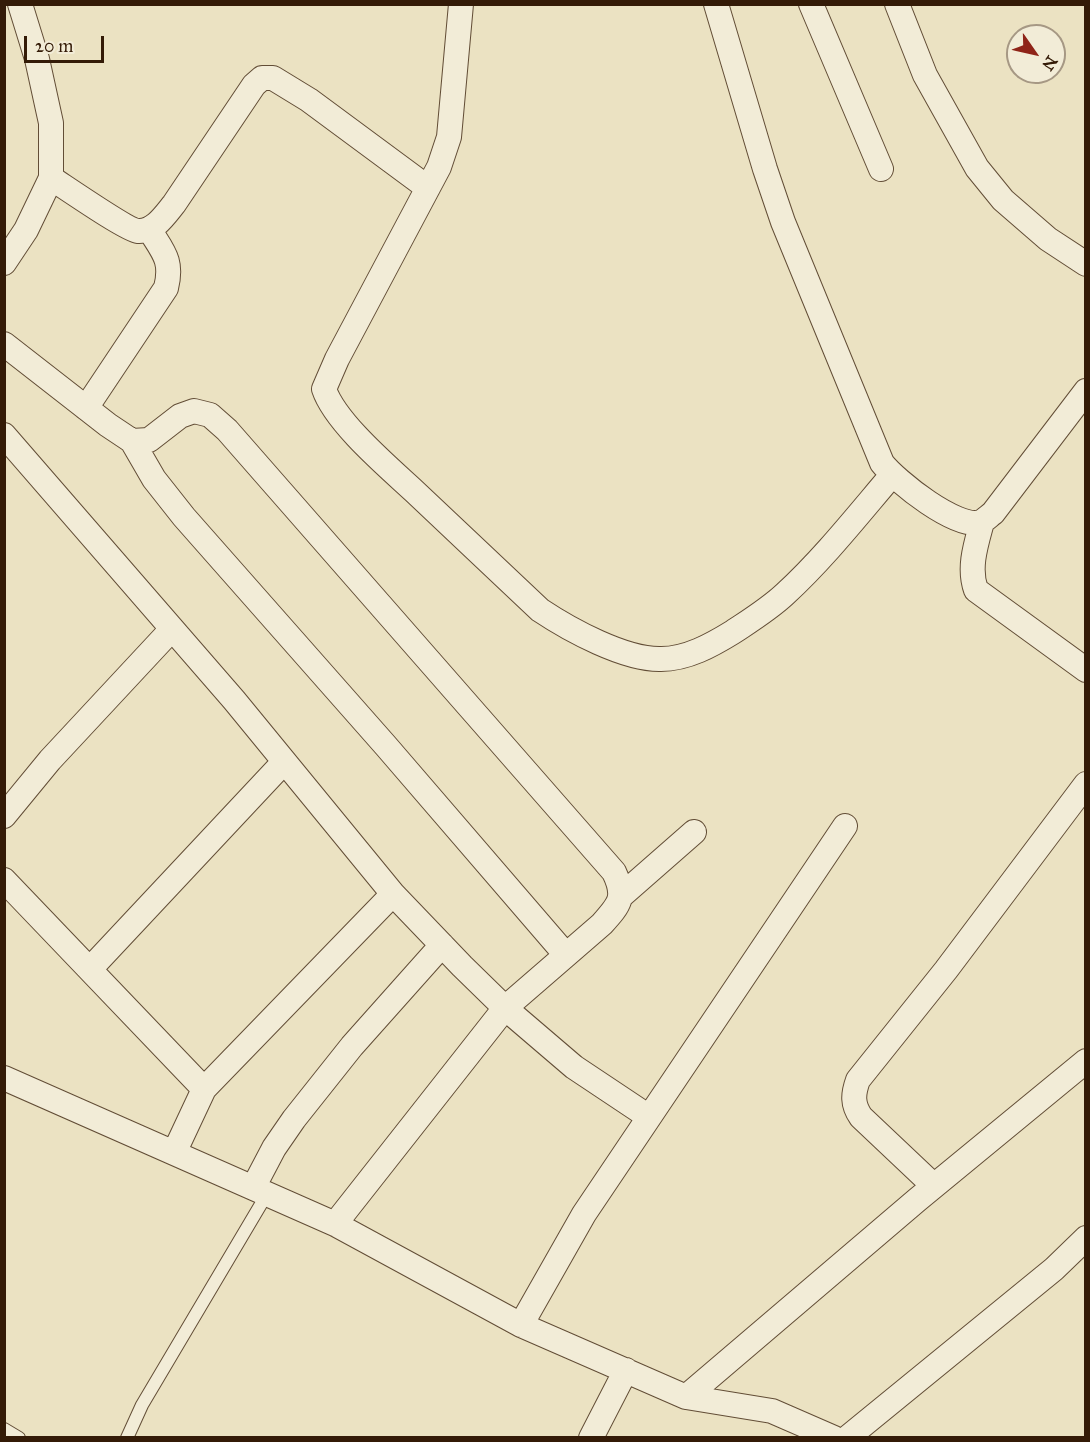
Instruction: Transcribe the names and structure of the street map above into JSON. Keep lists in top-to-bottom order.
{
  "scale_bar": "20 m",
  "north": "bottom right"
}
